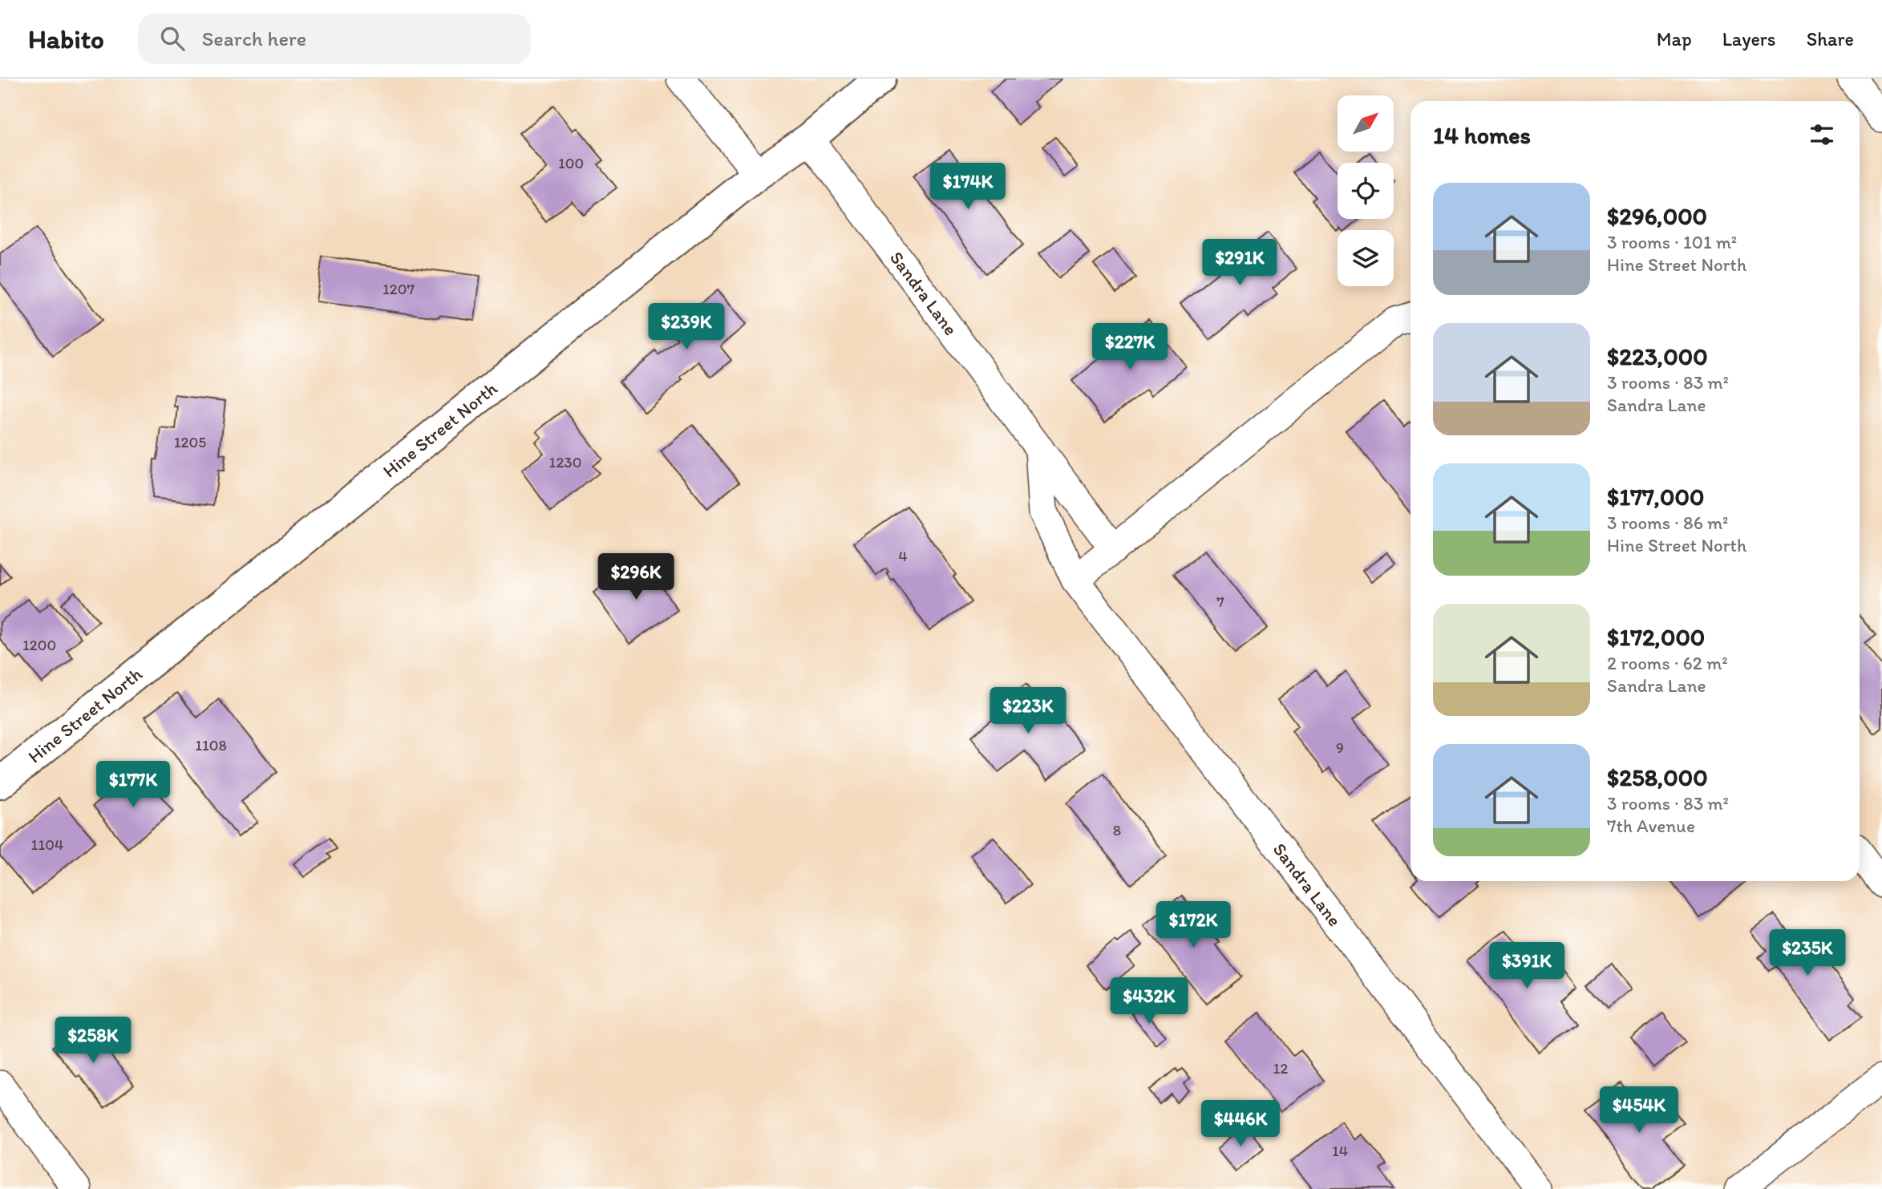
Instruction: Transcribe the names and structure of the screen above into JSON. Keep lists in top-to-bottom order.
{
  "streets": {
    "street": ["Sandra Lane", "Hine Street North"]
  },
  "crossings": [
    ["Sandra Lane", "Hine Street North"]
  ],
  "house_numbers": [
    "100",
    "1207",
    "1205",
    "1230",
    "4",
    "7",
    "1200",
    "1108",
    "9",
    "8",
    "1104",
    "12",
    "14"
  ],
  "north": "top right",
  "page": {
    "header": "Habito",
    "search": "Search here",
    "nav": ["Map", "Layers", "Share"],
    "heading": "14 homes",
    "price": [
      "$174K",
      "$291K",
      "$239K",
      "$227K",
      "$296K",
      "$223K",
      "$177K",
      "$172K",
      "$235K",
      "$391K",
      "$432K",
      "$258K",
      "$454K",
      "$446K"
    ],
    "list": [
      {
        "name": "$296,000",
        "note": "3 rooms · 101 m² · Hine Street North"
      },
      {
        "name": "$223,000",
        "note": "3 rooms · 83 m² · Sandra Lane"
      },
      {
        "name": "$177,000",
        "note": "3 rooms · 86 m² · Hine Street North"
      },
      {
        "name": "$172,000",
        "note": "2 rooms · 62 m² · Sandra Lane"
      },
      {
        "name": "$258,000",
        "note": "3 rooms · 83 m² · 7th Avenue"
      }
    ]
  }
}
